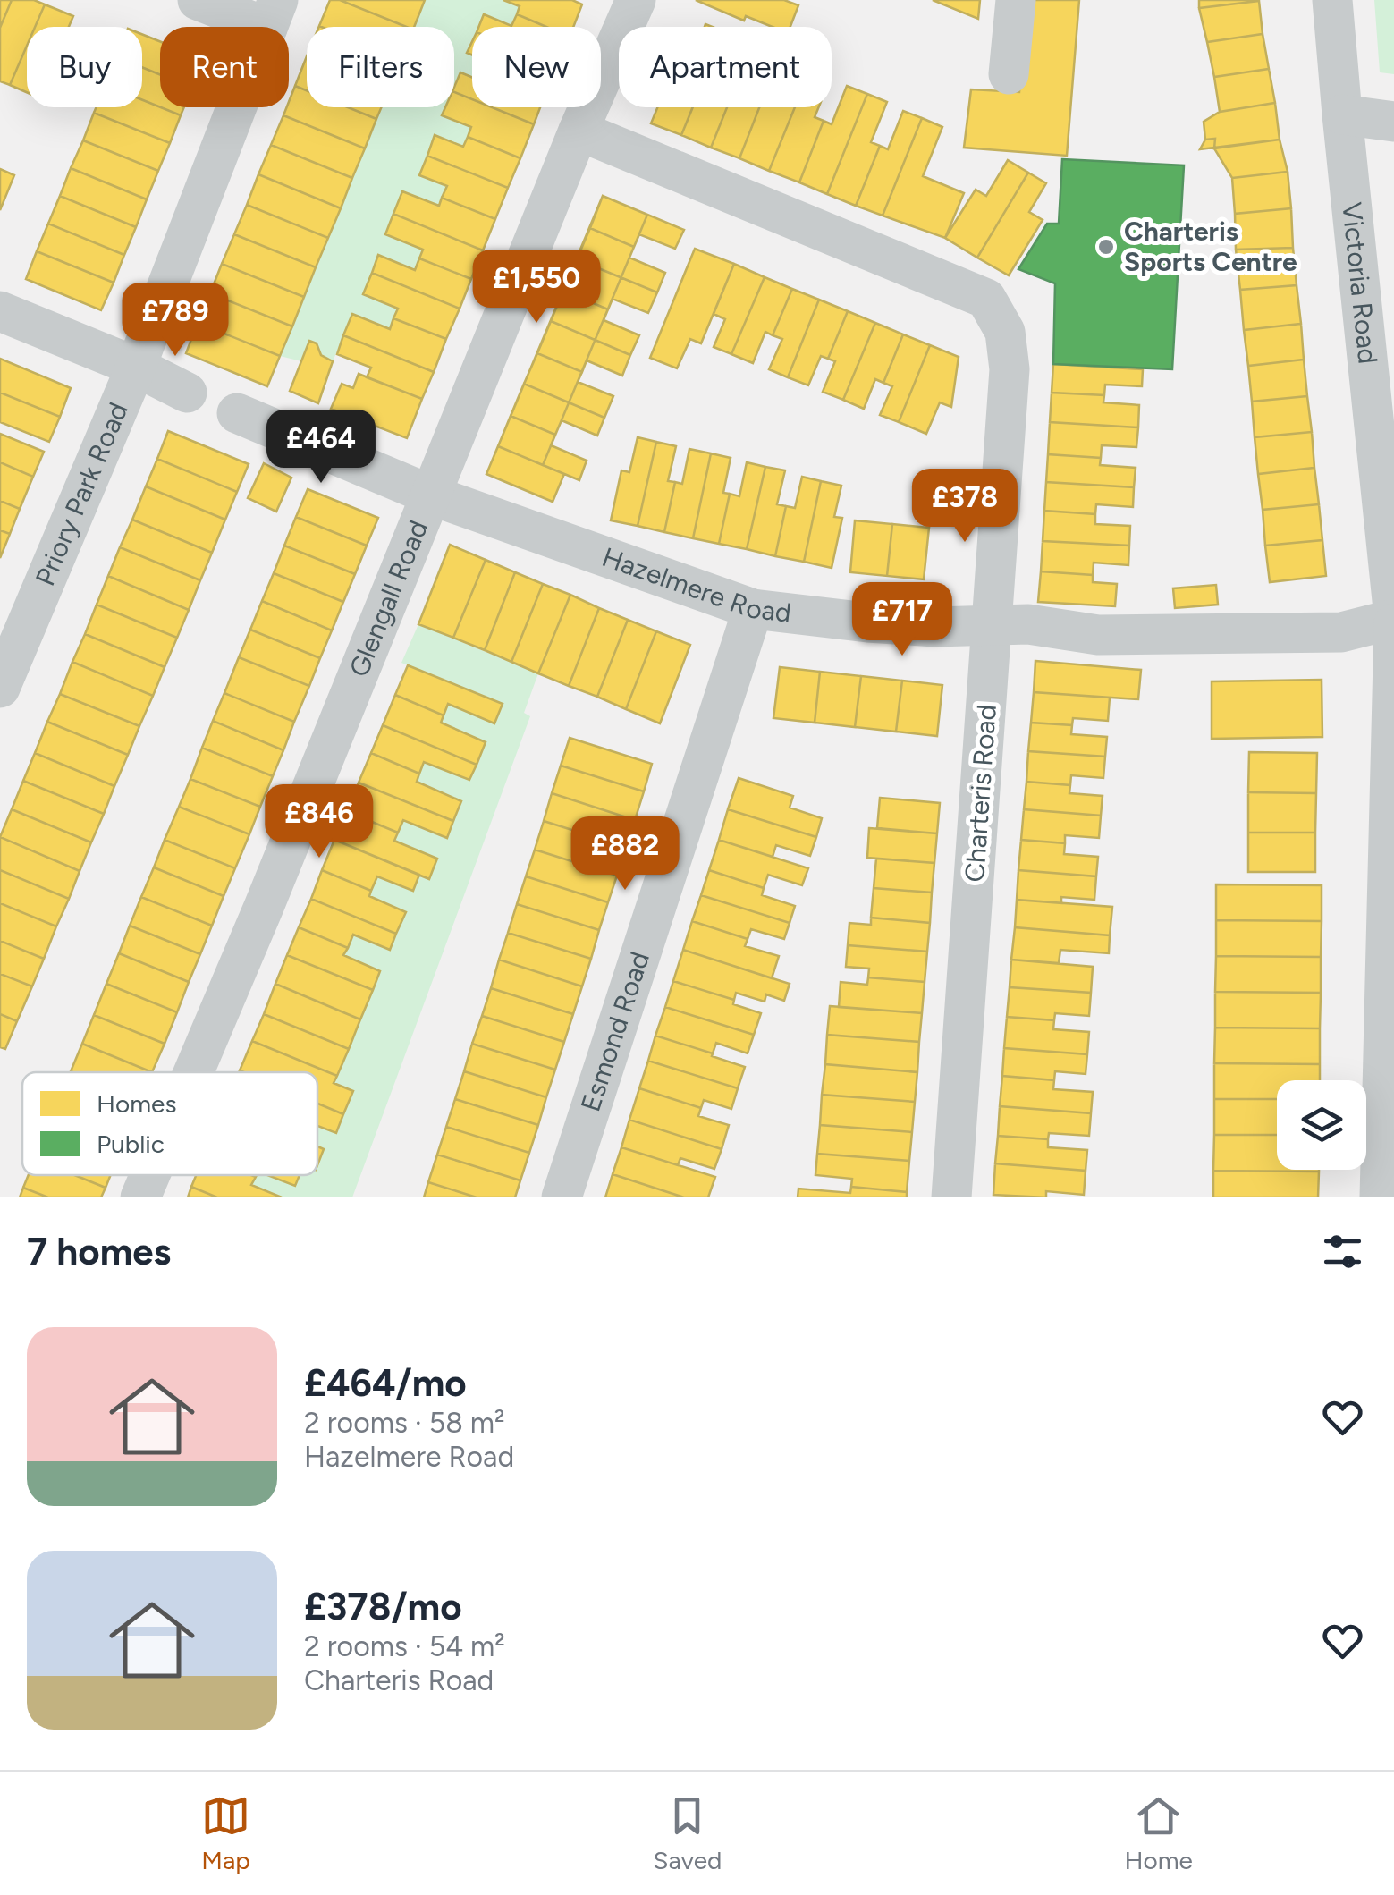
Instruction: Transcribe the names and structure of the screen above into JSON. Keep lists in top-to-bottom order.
{
  "streets": {
    "street": [
      "Victoria Road",
      "Priory Park Road",
      "Hazelmere Road",
      "Glengall Road",
      "Charteris Road",
      "Esmond Road"
    ]
  },
  "crossings": [
    ["Victoria Road", "Hazelmere Road"],
    ["Hazelmere Road", "Glengall Road"],
    ["Hazelmere Road", "Charteris Road"],
    ["Hazelmere Road", "Esmond Road"],
    ["Glengall Road", "Charteris Road"]
  ],
  "places": ["Charteris Sports Centre"],
  "legend": ["Homes", "Public"],
  "page": {
    "chip": [
      "Buy",
      "Rent",
      "Filters",
      "New",
      "Apartment"
    ],
    "price": [
      "£1,550",
      "£789",
      "£464",
      "£378",
      "£717",
      "£846",
      "£882"
    ],
    "heading": "7 homes",
    "list": [
      {
        "name": "£464/mo",
        "note": "2 rooms · 58 m² · Hazelmere Road"
      },
      {
        "name": "£378/mo",
        "note": "2 rooms · 54 m² · Charteris Road"
      }
    ],
    "tabs": ["Map", "Saved", "Home"]
  }
}
